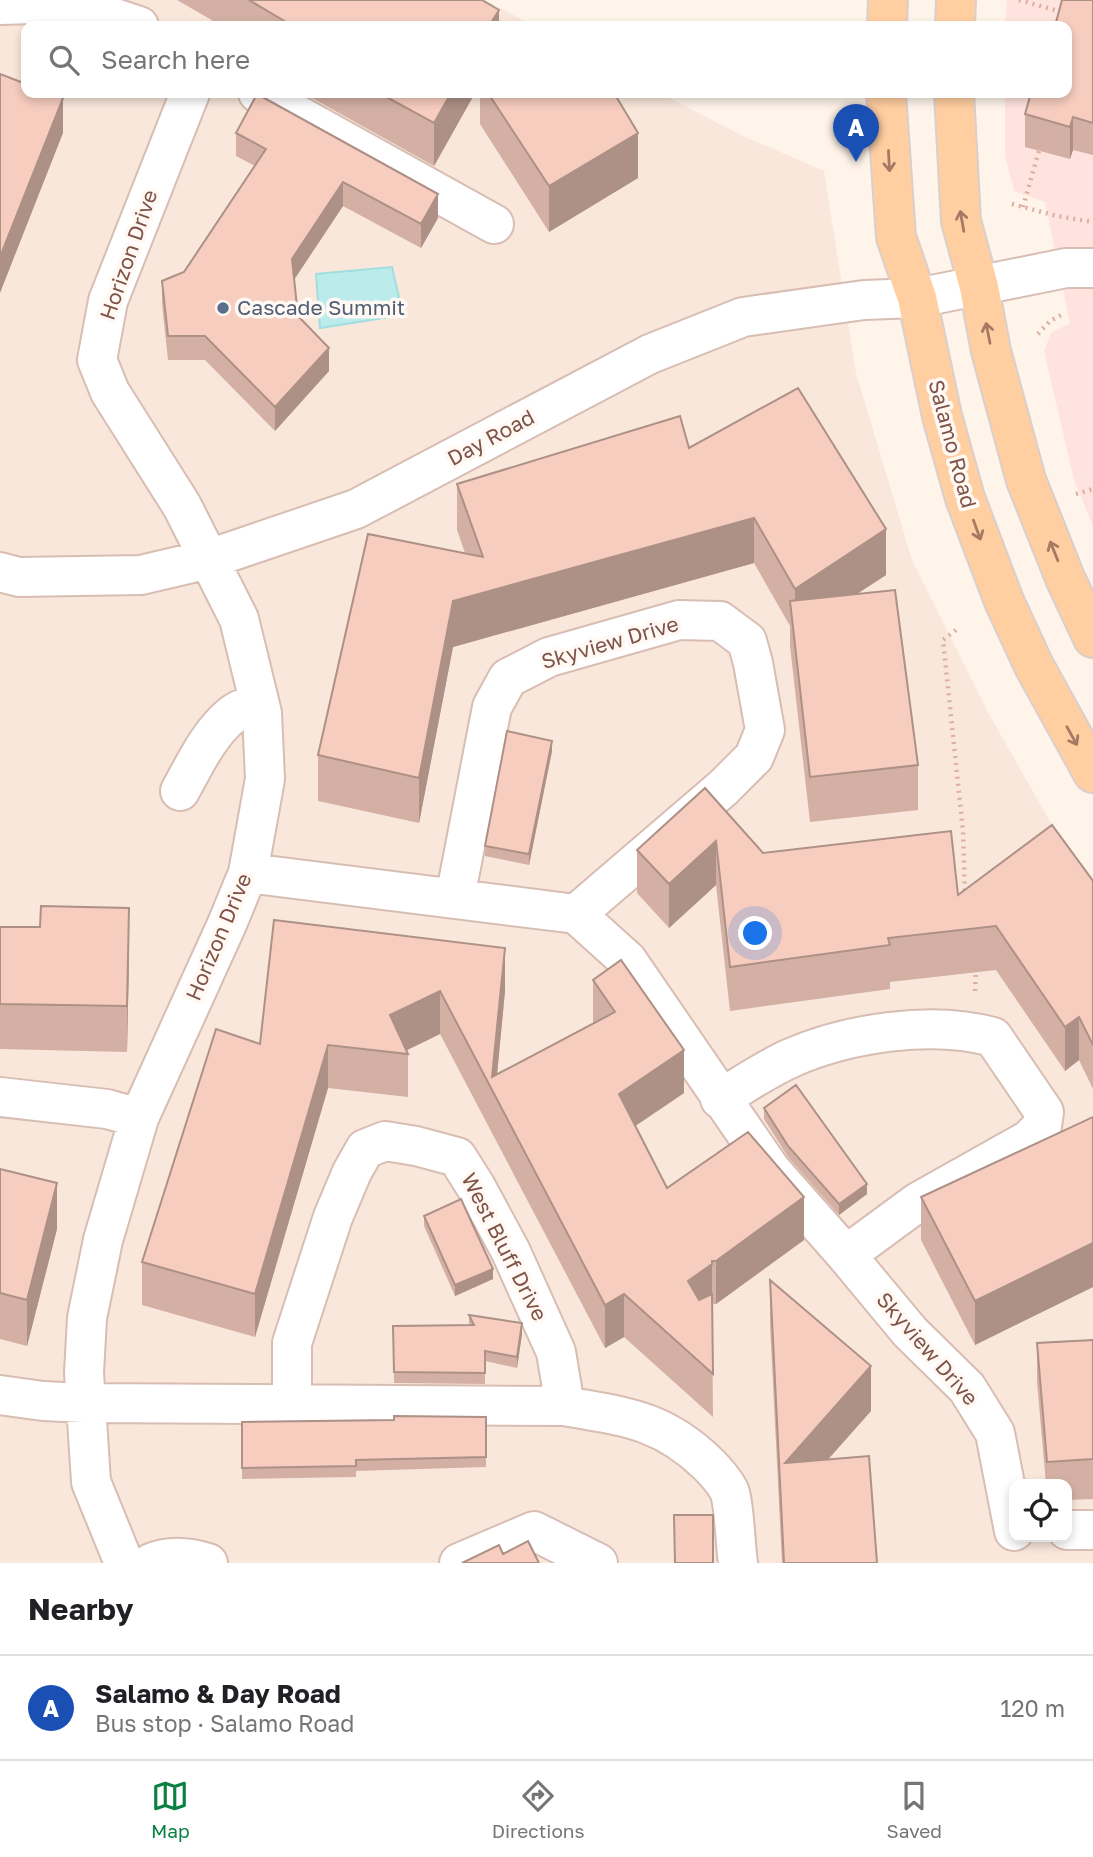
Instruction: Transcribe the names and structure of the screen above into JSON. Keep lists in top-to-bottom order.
{
  "streets": {
    "main road": ["Salamo Road"],
    "street": [
      "Horizon Drive",
      "Day Road",
      "Skyview Drive",
      "West Bluff Drive"
    ]
  },
  "crossings": [
    ["Horizon Drive", "Day Road"],
    ["Day Road", "Salamo Road"]
  ],
  "places": ["Cascade Summit"],
  "page": {
    "search": "Search here",
    "pins": "A",
    "heading": "Nearby",
    "list": [
      {
        "mark": "A",
        "name": "Salamo & Day Road",
        "note": "Bus stop · Salamo Road",
        "value": "120 m"
      }
    ],
    "nav": ["Map", "Directions", "Saved"]
  }
}
